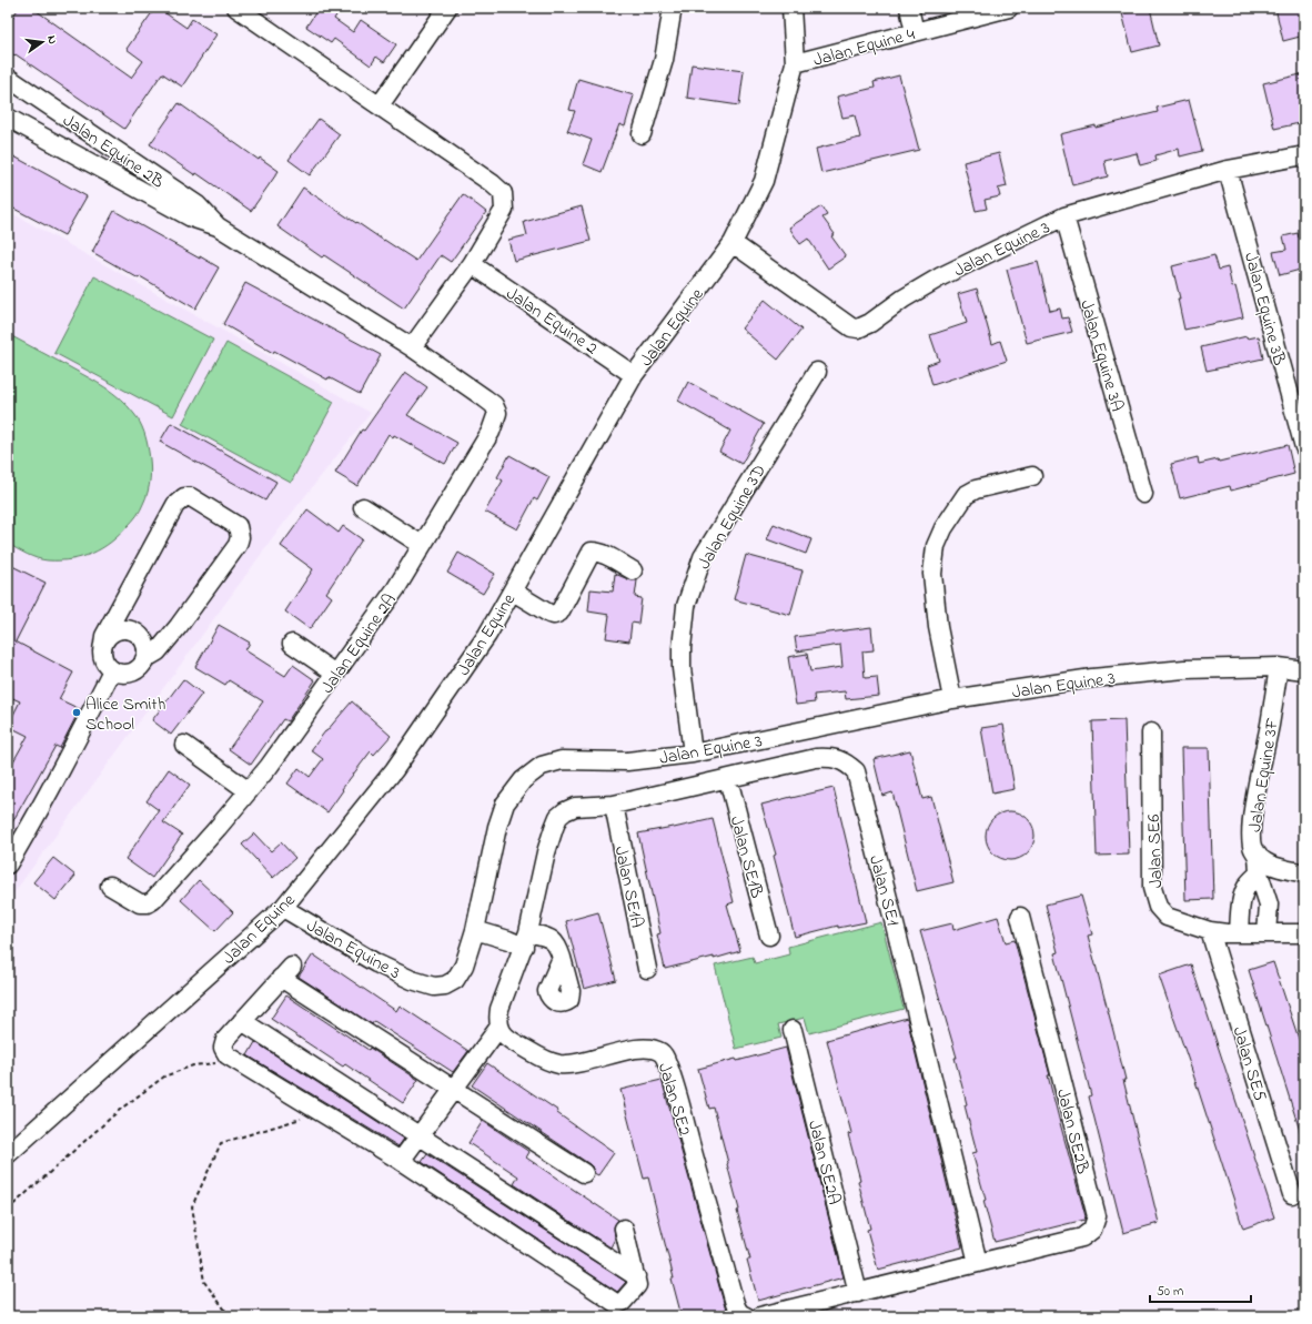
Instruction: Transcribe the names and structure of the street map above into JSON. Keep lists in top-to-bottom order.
{
  "streets": {
    "street": [
      "Jalan Equine 4",
      "Jalan Equine 2B",
      "Jalan Equine 3",
      "Jalan Equine 3B",
      "Jalan Equine 2",
      "Jalan Equine",
      "Jalan Equine 3A",
      "Jalan Equine 3D",
      "Jalan Equine 2A",
      "Jalan Equine 3F",
      "Jalan SE6",
      "Jalan SE1B",
      "Jalan SE1A",
      "Jalan SE1",
      "Jalan SE5",
      "Jalan SE2",
      "Jalan SE2B",
      "Jalan SE2A"
    ]
  },
  "crossings": [
    ["Jalan Equine 4", "Jalan Equine"],
    ["Jalan Equine 2B", "Jalan Equine 2A"],
    ["Jalan Equine 3", "Jalan Equine 3B"],
    ["Jalan Equine 3", "Jalan Equine"],
    ["Jalan Equine 3", "Jalan Equine 3A"],
    ["Jalan Equine 3", "Jalan Equine 3D"],
    ["Jalan Equine 3", "Jalan Equine 3F"],
    ["Jalan Equine 2", "Jalan Equine"],
    ["Jalan SE6", "Jalan SE5"],
    ["Jalan SE1B", "Jalan SE1"],
    ["Jalan SE1A", "Jalan SE1"],
    ["Jalan SE1", "Jalan SE2B"]
  ],
  "places": ["Alice Smith School"],
  "scale_bar": "50 m",
  "north": "right"
}
